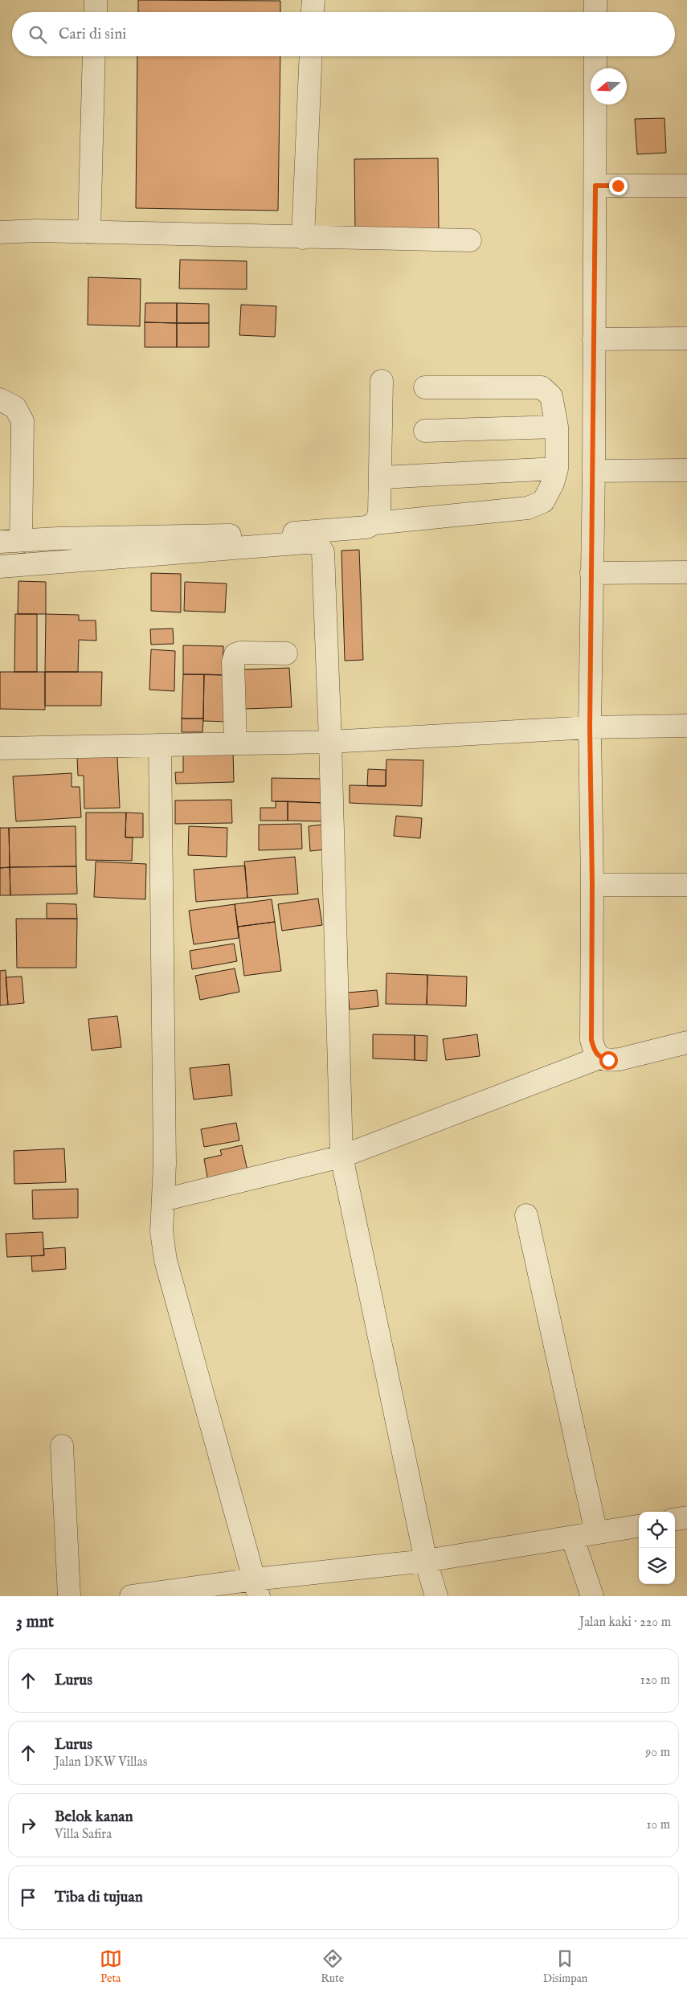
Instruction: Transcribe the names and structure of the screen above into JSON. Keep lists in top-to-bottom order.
{
  "north": "left",
  "page": {
    "search": "Cari di sini",
    "heading": ["3 mnt", "Jalan kaki · 220 m"],
    "list": [
      ["Lurus", "120 m"],
      ["Lurus", "Jalan DKW Villas", "90 m"],
      ["Belok kanan", "Villa Safira", "10 m"],
      "Tiba di tujuan"
    ],
    "nav": ["Peta", "Rute", "Disimpan"]
  }
}
